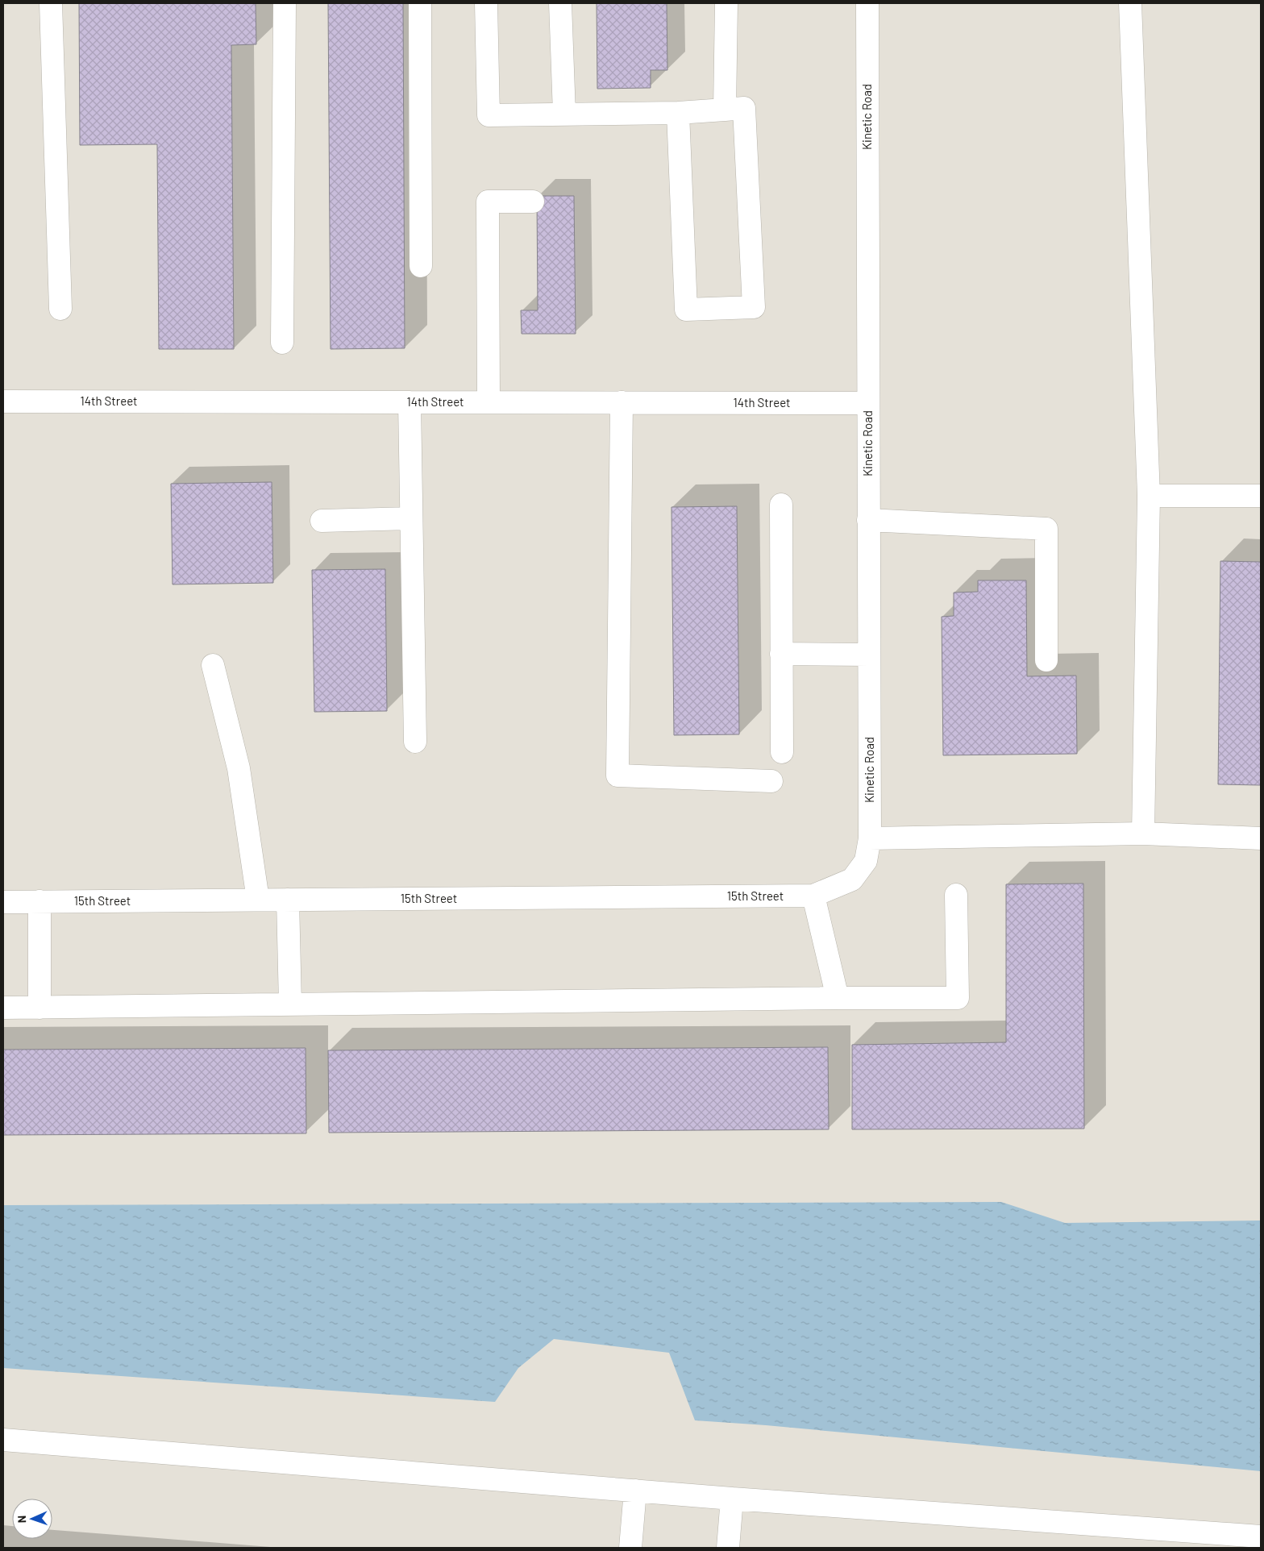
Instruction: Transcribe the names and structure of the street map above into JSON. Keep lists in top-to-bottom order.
{
  "streets": {
    "street": ["Kinetic Road", "14th Street", "15th Street"]
  },
  "crossings": [
    ["Kinetic Road", "14th Street"],
    ["Kinetic Road", "15th Street"]
  ],
  "north": "left"
}
